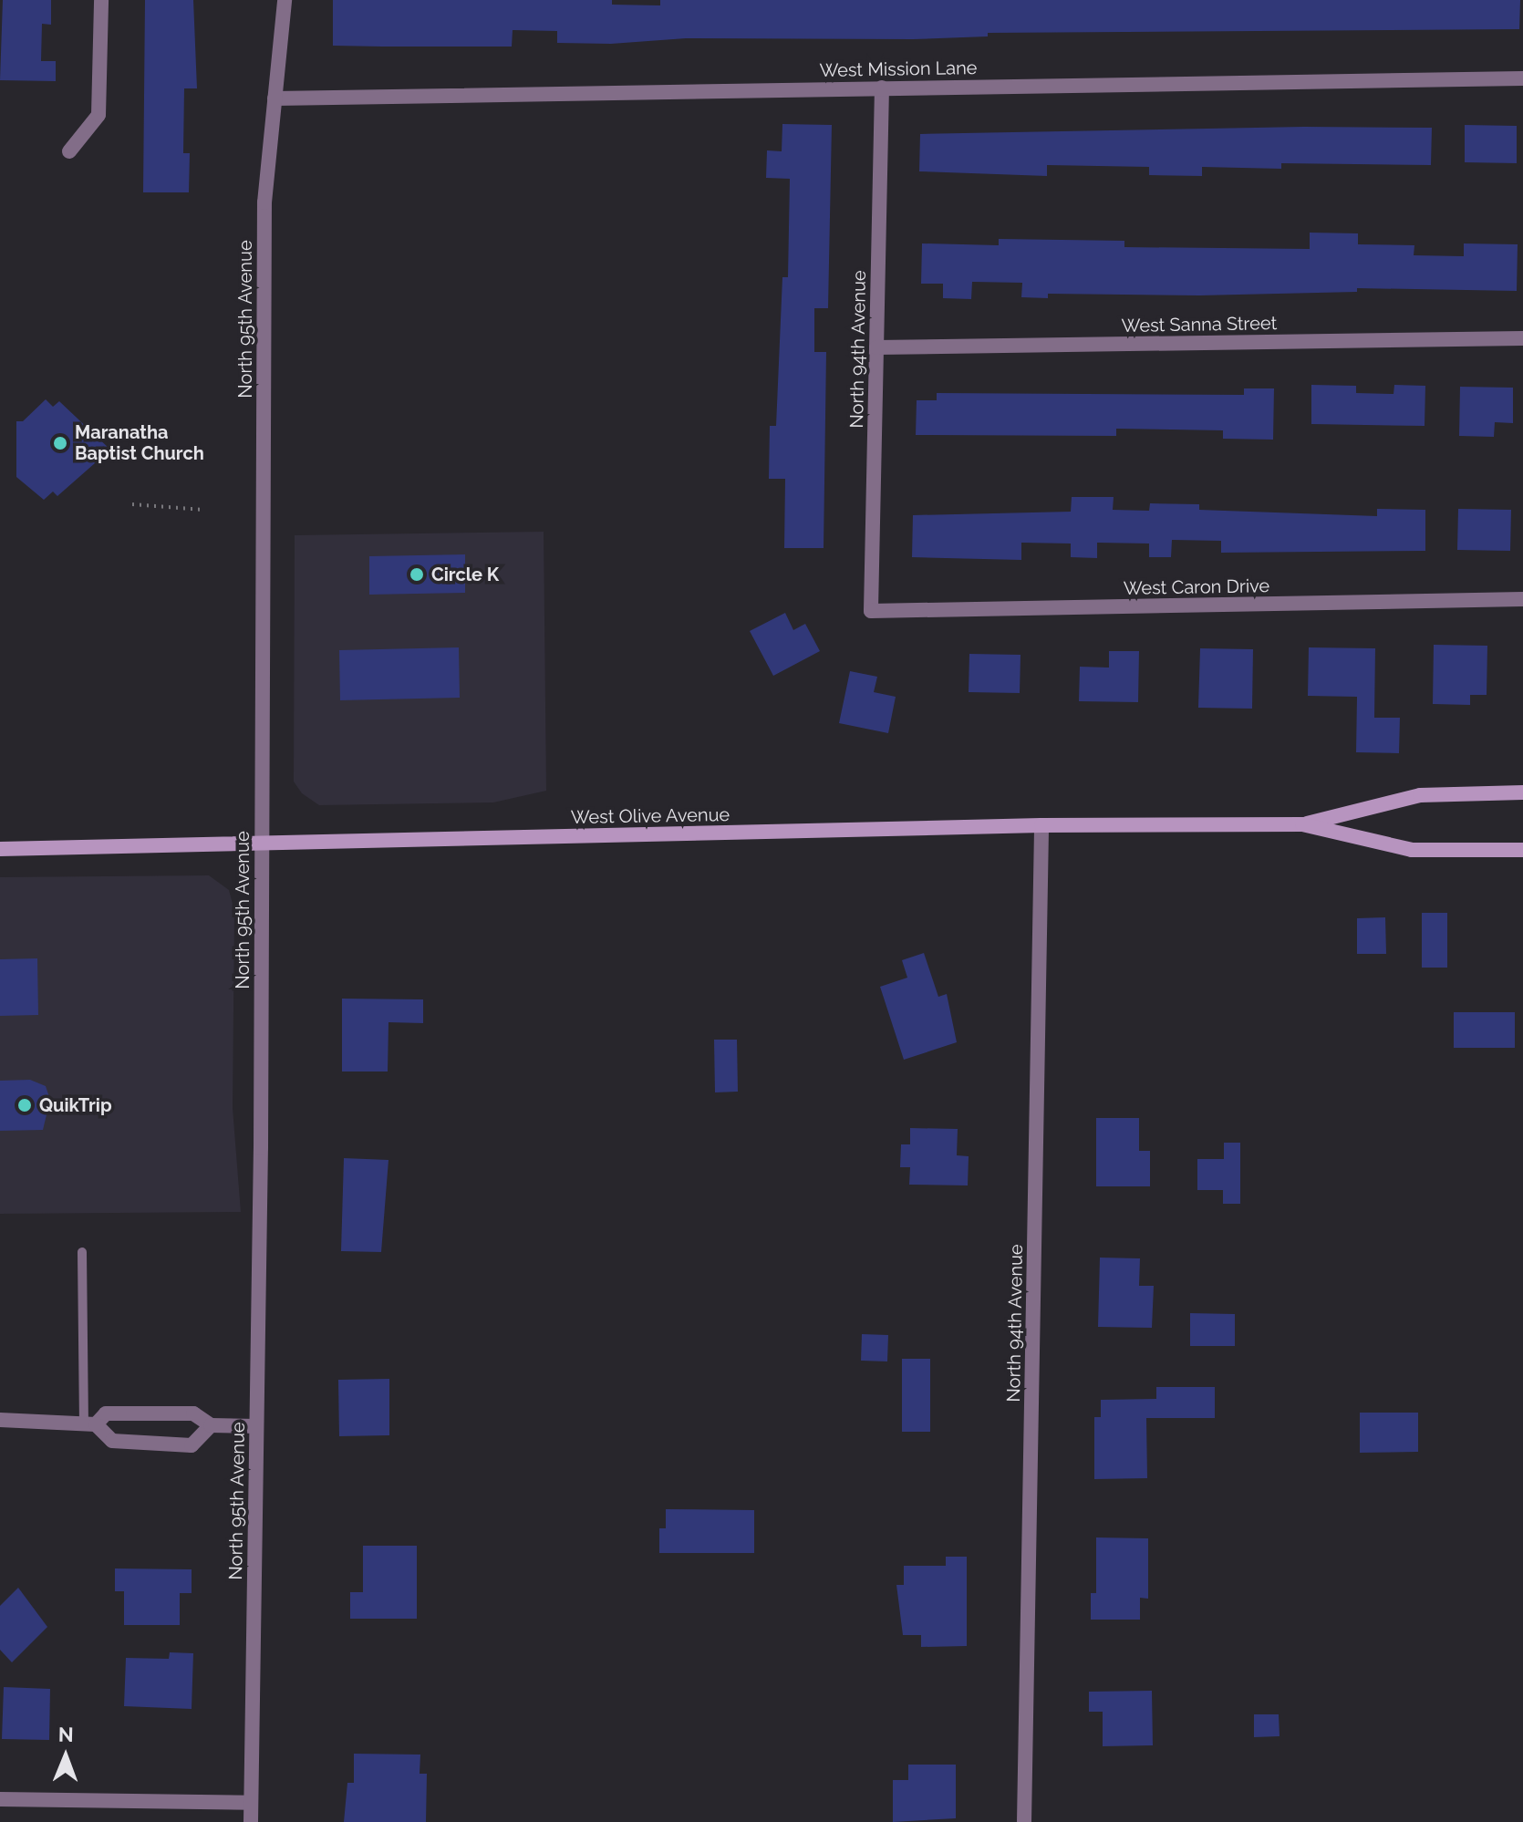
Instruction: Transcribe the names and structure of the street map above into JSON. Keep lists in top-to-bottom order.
{
  "streets": {
    "main road": ["West Olive Avenue"],
    "street": [
      "West Mission Lane",
      "North 95th Avenue",
      "West Sanna Street",
      "North 94th Avenue",
      "West Caron Drive"
    ]
  },
  "crossings": [
    ["West Mission Lane", "North 95th Avenue"],
    ["West Mission Lane", "North 94th Avenue"],
    ["North 95th Avenue", "West Olive Avenue"],
    ["West Sanna Street", "North 94th Avenue"],
    ["North 94th Avenue", "West Caron Drive"],
    ["North 94th Avenue", "West Olive Avenue"]
  ],
  "places": ["Maranatha Baptist Church", "Circle K", "QuikTrip"],
  "north": "top"
}
